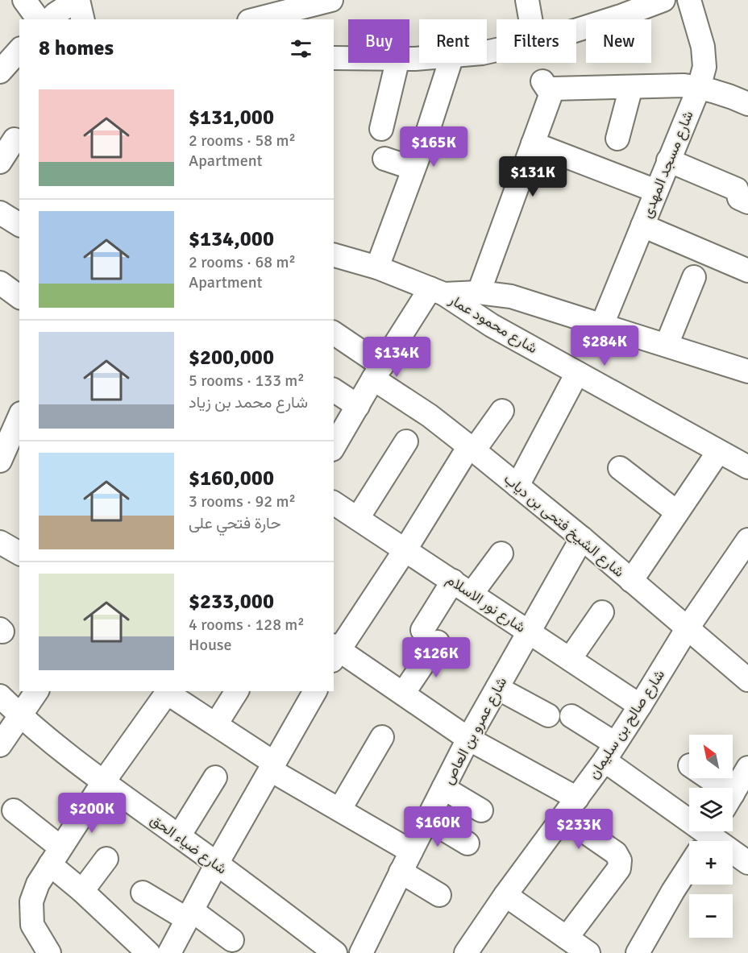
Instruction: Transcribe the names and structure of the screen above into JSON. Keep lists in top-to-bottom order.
{
  "streets": {
    "street": [
      "شارع مسجد المهدى",
      "شارع محمود عمار",
      "شارع الشيخ فتحى بن دياب",
      "شارع نور الاسلام",
      "شارع صالح بن سليمان",
      "شارع عمرو بن العاص",
      "شارع ضياء الحق"
    ]
  },
  "crossings": [
    ["شارع الشيخ فتحى بن دياب", "شارع صالح بن سليمان"],
    ["شارع الشيخ فتحى بن دياب", "شارع عمرو بن العاص"],
    ["شارع نور الاسلام", "شارع صالح بن سليمان"],
    ["شارع نور الاسلام", "شارع عمرو بن العاص"]
  ],
  "north": "top left",
  "page": {
    "chip": [
      "Buy",
      "Rent",
      "Filters",
      "New"
    ],
    "heading": "8 homes",
    "list": [
      {
        "name": "$131,000",
        "note": "2 rooms · 58 m² · Apartment"
      },
      {
        "name": "$134,000",
        "note": "2 rooms · 68 m² · Apartment"
      },
      {
        "name": "$200,000",
        "note": "5 rooms · 133 m² · شارع محمد بن زياد"
      },
      {
        "name": "$160,000",
        "note": "3 rooms · 92 m² · حارة فتحي على"
      },
      {
        "name": "$233,000",
        "note": "4 rooms · 128 m² · House"
      }
    ],
    "price": [
      "$165K",
      "$131K",
      "$284K",
      "$134K",
      "$126K",
      "$200K",
      "$160K",
      "$233K"
    ],
    "map_buttons": ["+", "−"]
  }
}
